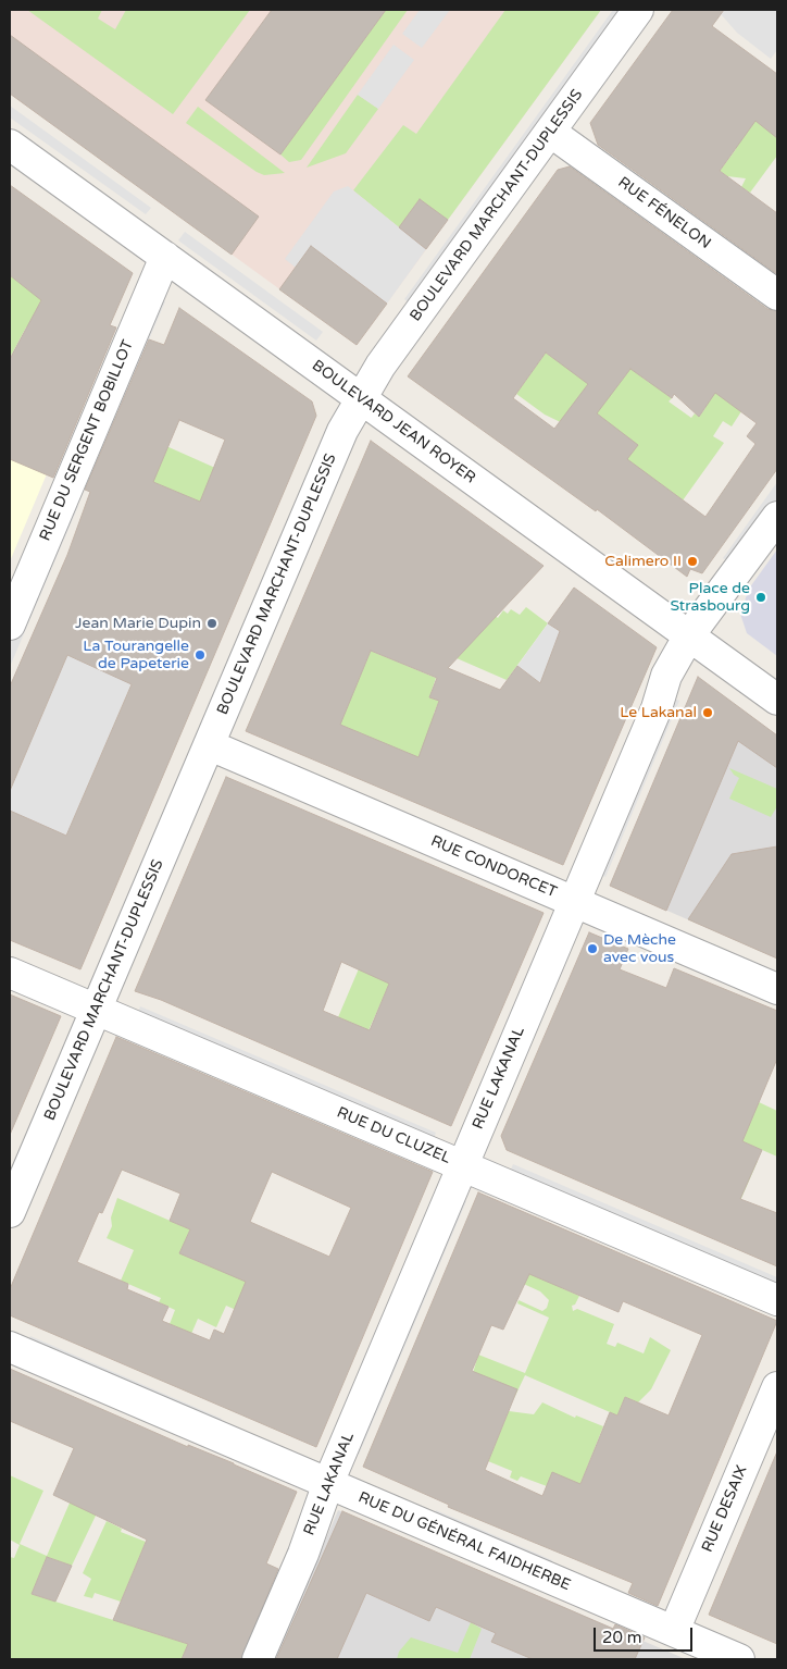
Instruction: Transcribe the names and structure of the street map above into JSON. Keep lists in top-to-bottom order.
{
  "streets": {
    "street": [
      "BOULEVARD MARCHANT-DUPLESSIS",
      "RUE FÉNELON",
      "BOULEVARD JEAN ROYER",
      "RUE DU SERGENT BOBILLOT",
      "RUE CONDORCET",
      "RUE LAKANAL",
      "RUE DU CLUZEL",
      "RUE DESAIX",
      "RUE DU GÉNÉRAL FAIDHERBE"
    ]
  },
  "crossings": [
    ["BOULEVARD MARCHANT-DUPLESSIS", "RUE FÉNELON"],
    ["BOULEVARD MARCHANT-DUPLESSIS", "BOULEVARD JEAN ROYER"],
    ["BOULEVARD MARCHANT-DUPLESSIS", "RUE CONDORCET"],
    ["BOULEVARD MARCHANT-DUPLESSIS", "RUE DU CLUZEL"],
    ["BOULEVARD JEAN ROYER", "RUE DU SERGENT BOBILLOT"],
    ["BOULEVARD JEAN ROYER", "RUE LAKANAL"],
    ["RUE CONDORCET", "RUE LAKANAL"],
    ["RUE LAKANAL", "RUE DU CLUZEL"],
    ["RUE LAKANAL", "RUE DU GÉNÉRAL FAIDHERBE"],
    ["RUE DESAIX", "RUE DU GÉNÉRAL FAIDHERBE"]
  ],
  "places": [
    "Calimero II",
    "Place de Strasbourg",
    "Jean Marie Dupin",
    "La Tourangelle de Papeterie",
    "Le Lakanal",
    "De Mèche avec vous"
  ],
  "scale_bar": "20 m"
}
